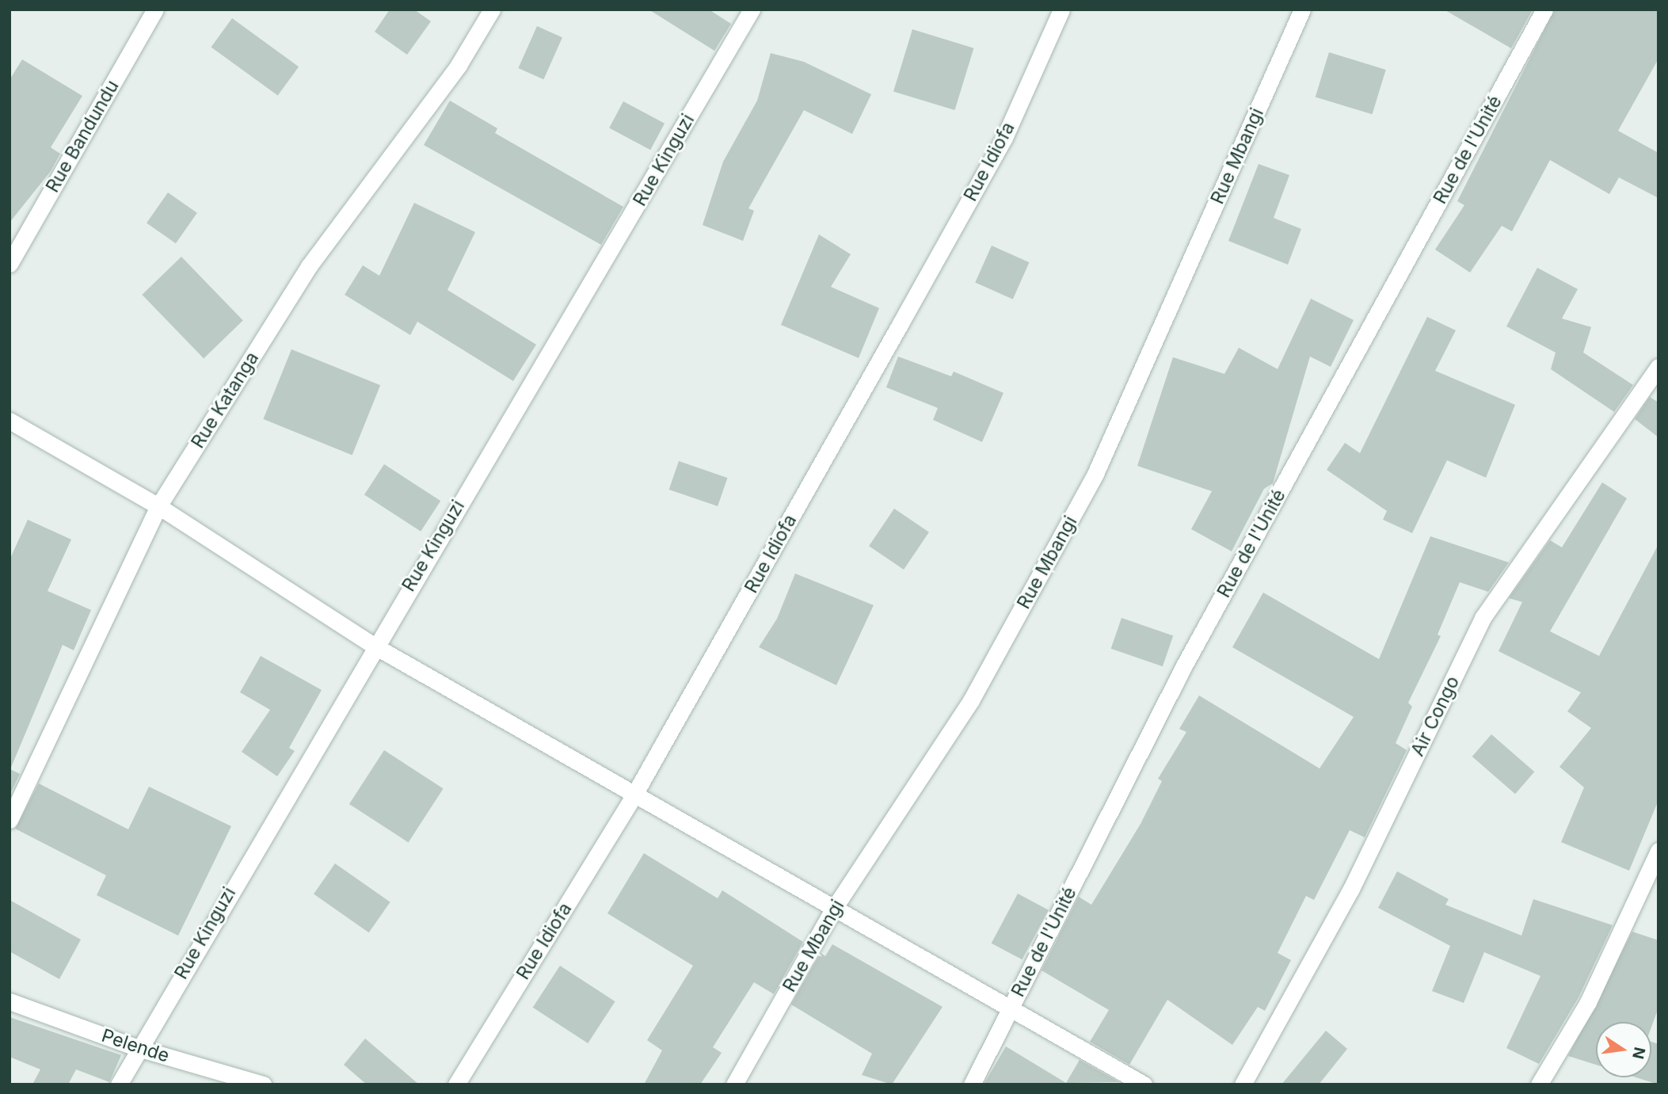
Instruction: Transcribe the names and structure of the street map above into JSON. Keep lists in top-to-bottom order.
{
  "streets": {
    "street": [
      "Rue Bandundu",
      "Rue de l'Unité",
      "Rue Mbangi",
      "Rue Kinguzi",
      "Rue Idiofa",
      "Rue Katanga",
      "Air Congo",
      "Pelende"
    ]
  },
  "crossings": [
    ["Rue Kinguzi", "Pelende"]
  ],
  "north": "right"
}
